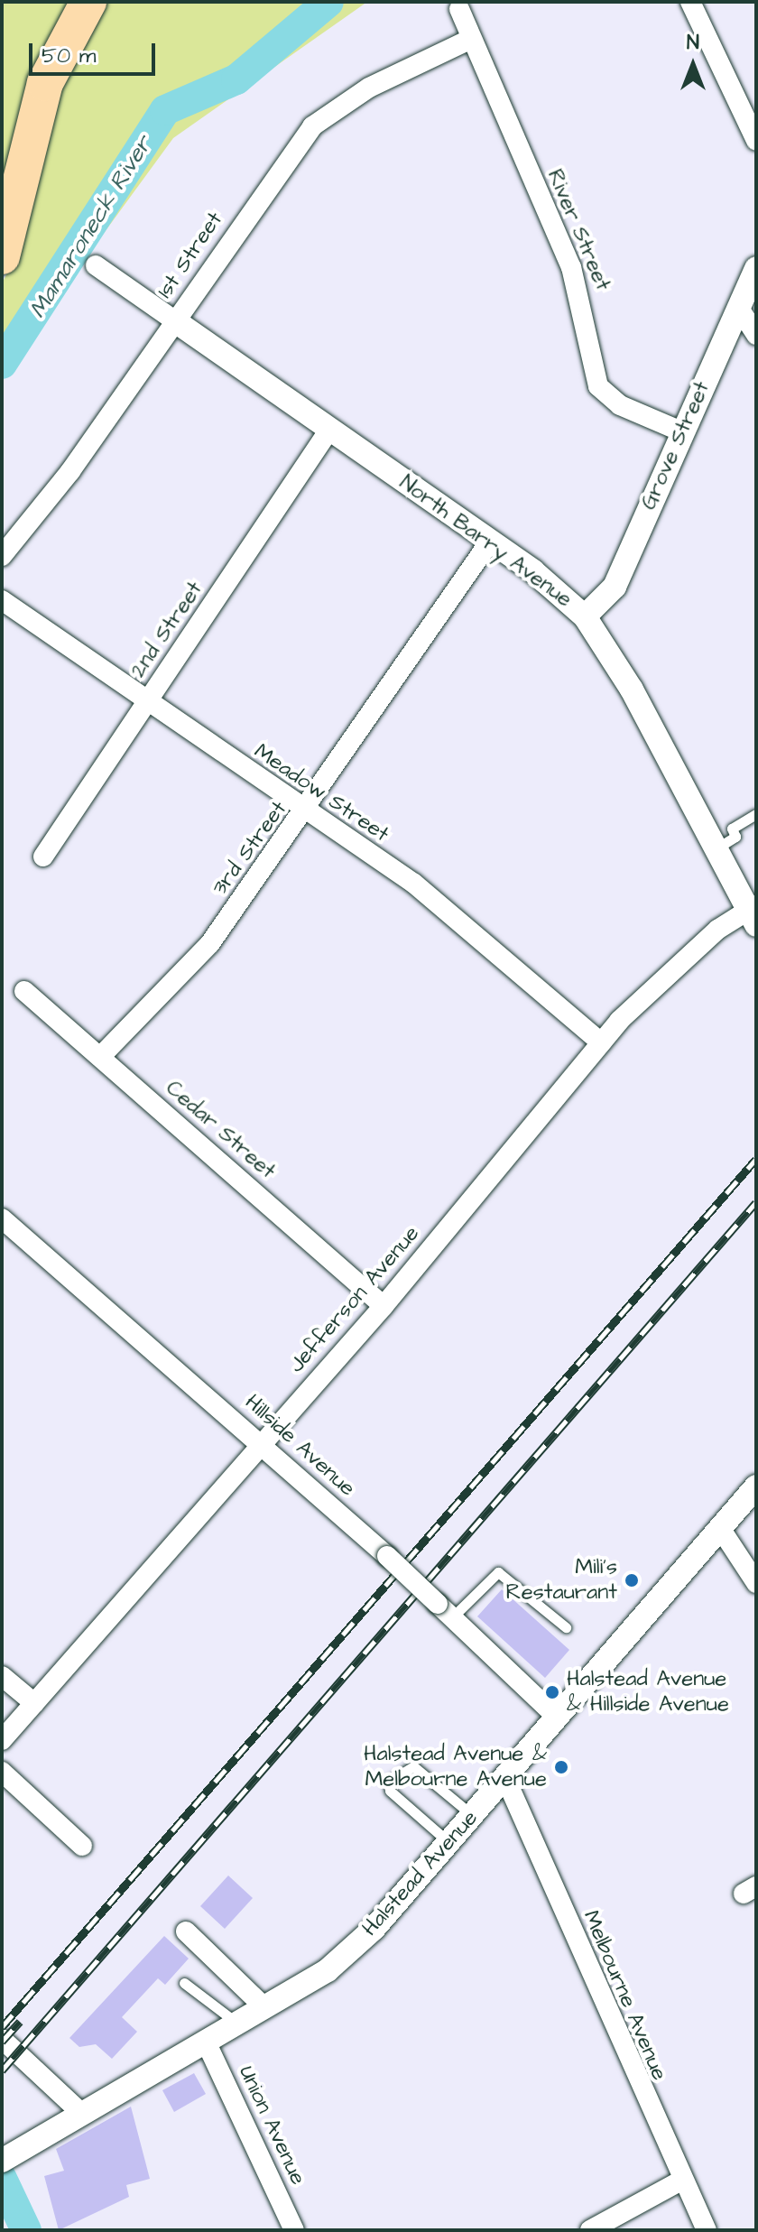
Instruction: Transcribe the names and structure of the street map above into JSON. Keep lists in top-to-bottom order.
{
  "streets": {
    "street": [
      "River Street",
      "1st Street",
      "Grove Street",
      "North Barry Avenue",
      "2nd Street",
      "Meadow Street",
      "3rd Street",
      "Cedar Street",
      "Jefferson Avenue",
      "Hillside Avenue",
      "Halstead Avenue",
      "Melbourne Avenue",
      "Union Avenue"
    ]
  },
  "crossings": [
    ["River Street", "1st Street"],
    ["River Street", "Grove Street"],
    ["1st Street", "North Barry Avenue"],
    ["Grove Street", "North Barry Avenue"],
    ["North Barry Avenue", "2nd Street"],
    ["North Barry Avenue", "3rd Street"],
    ["North Barry Avenue", "Jefferson Avenue"],
    ["2nd Street", "Meadow Street"],
    ["Meadow Street", "3rd Street"],
    ["Meadow Street", "Jefferson Avenue"],
    ["3rd Street", "Cedar Street"],
    ["Cedar Street", "Jefferson Avenue"],
    ["Jefferson Avenue", "Hillside Avenue"],
    ["Hillside Avenue", "Halstead Avenue"],
    ["Halstead Avenue", "Melbourne Avenue"],
    ["Halstead Avenue", "Union Avenue"]
  ],
  "water": ["Mamaroneck River"],
  "places": ["Mili's Restaurant", "Halstead Avenue & Hillside Avenue", "Halstead Avenue & Melbourne Avenue"],
  "scale_bar": "50 m",
  "north": "top"
}
